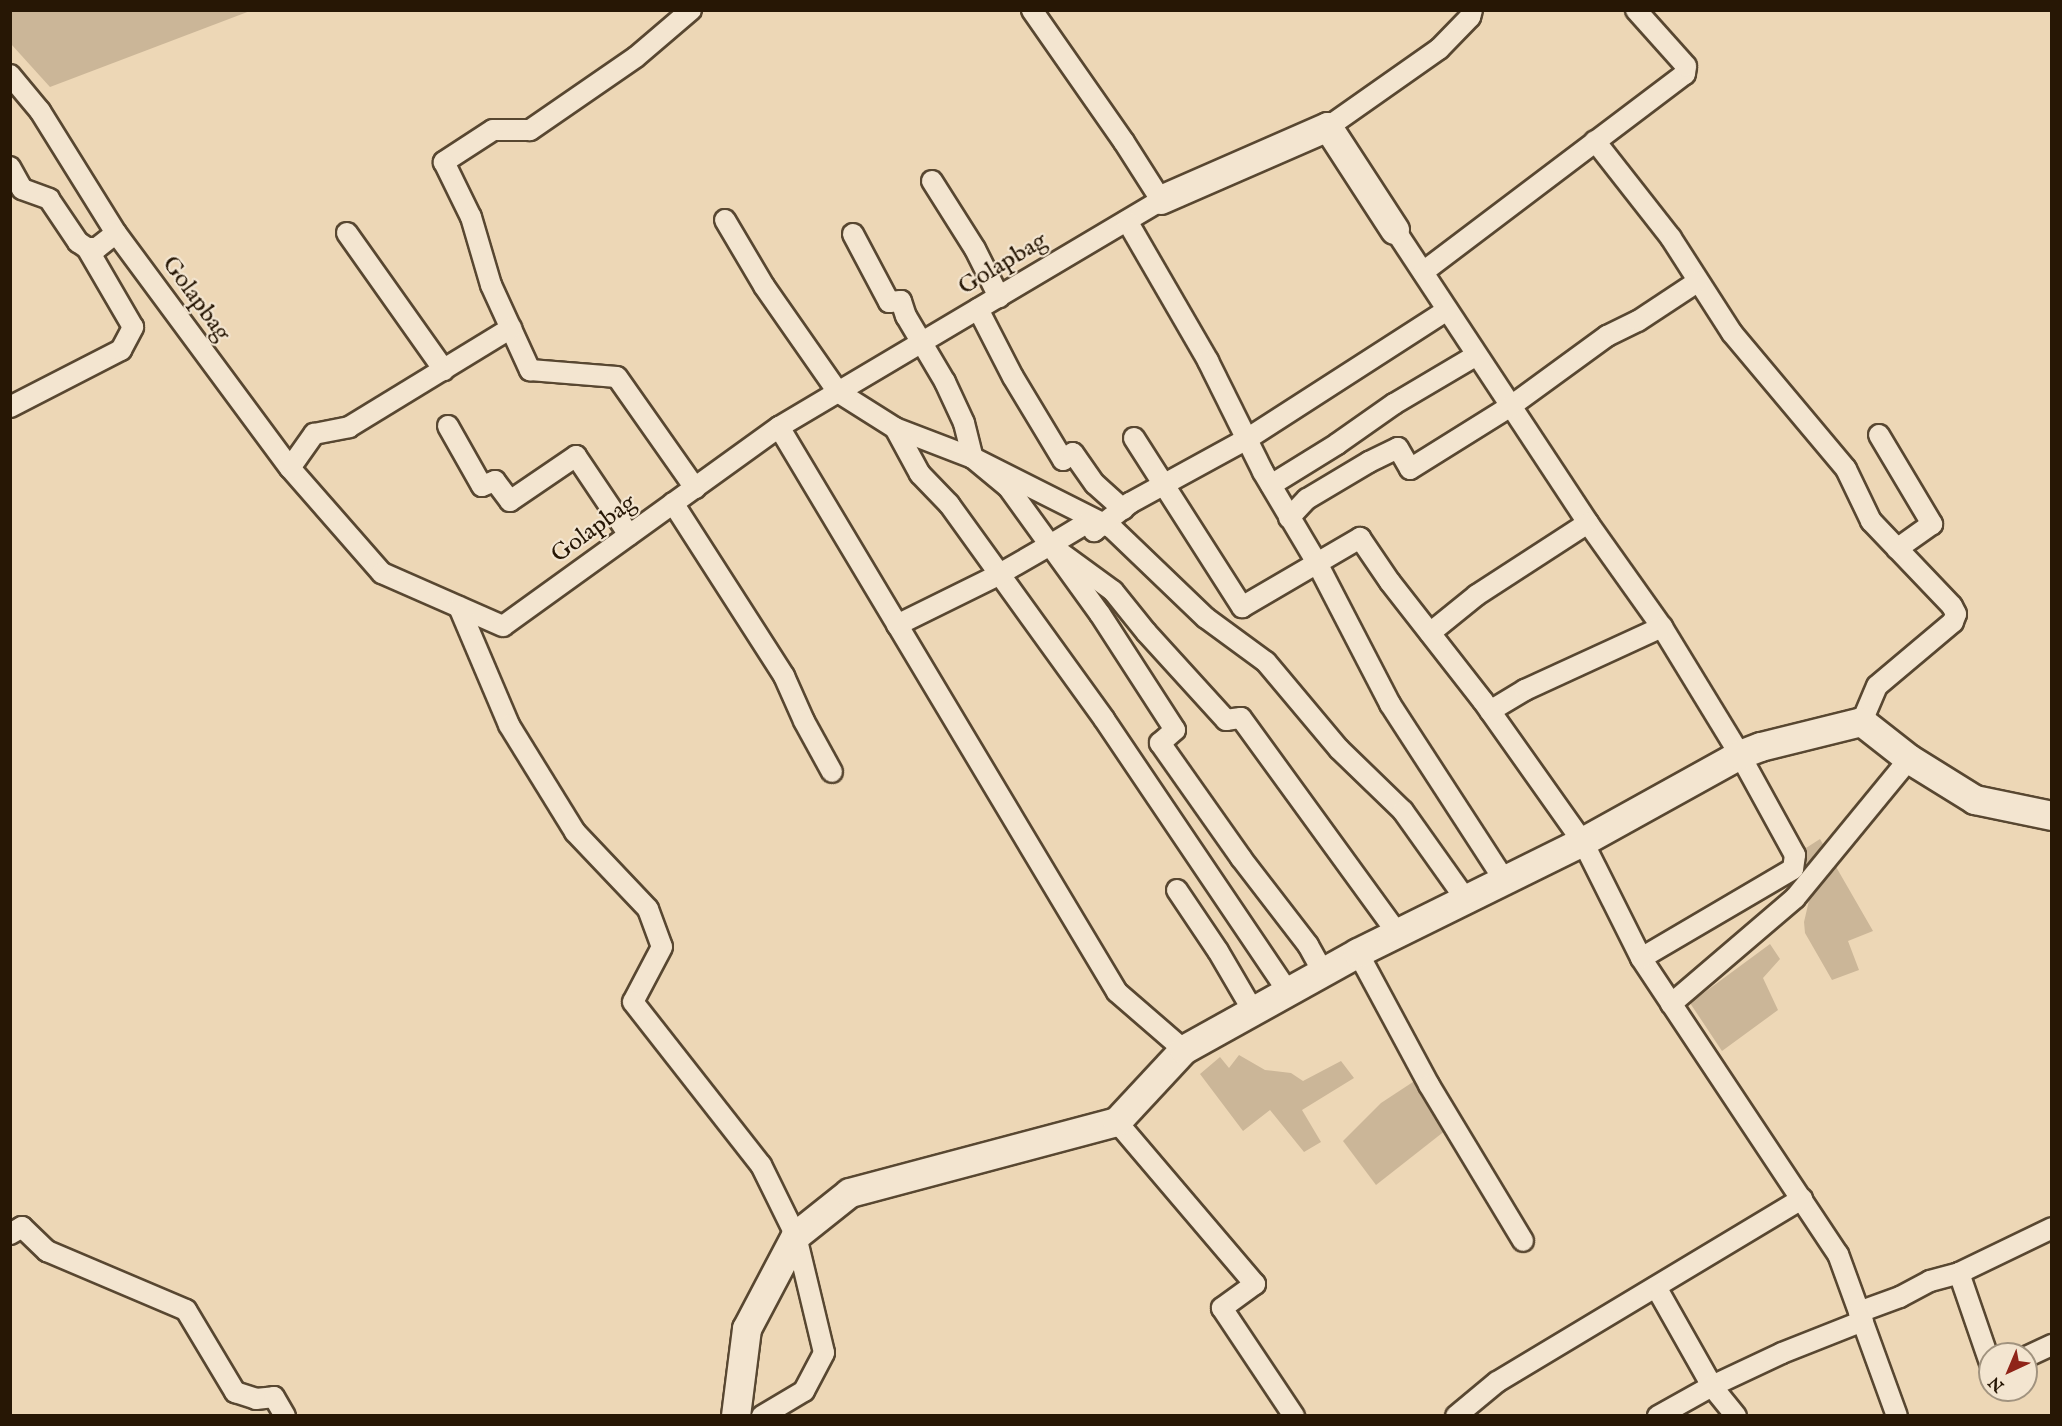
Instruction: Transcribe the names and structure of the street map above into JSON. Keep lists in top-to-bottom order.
{
  "streets": {
    "street": ["Golapbag"]
  },
  "north": "bottom left"
}
